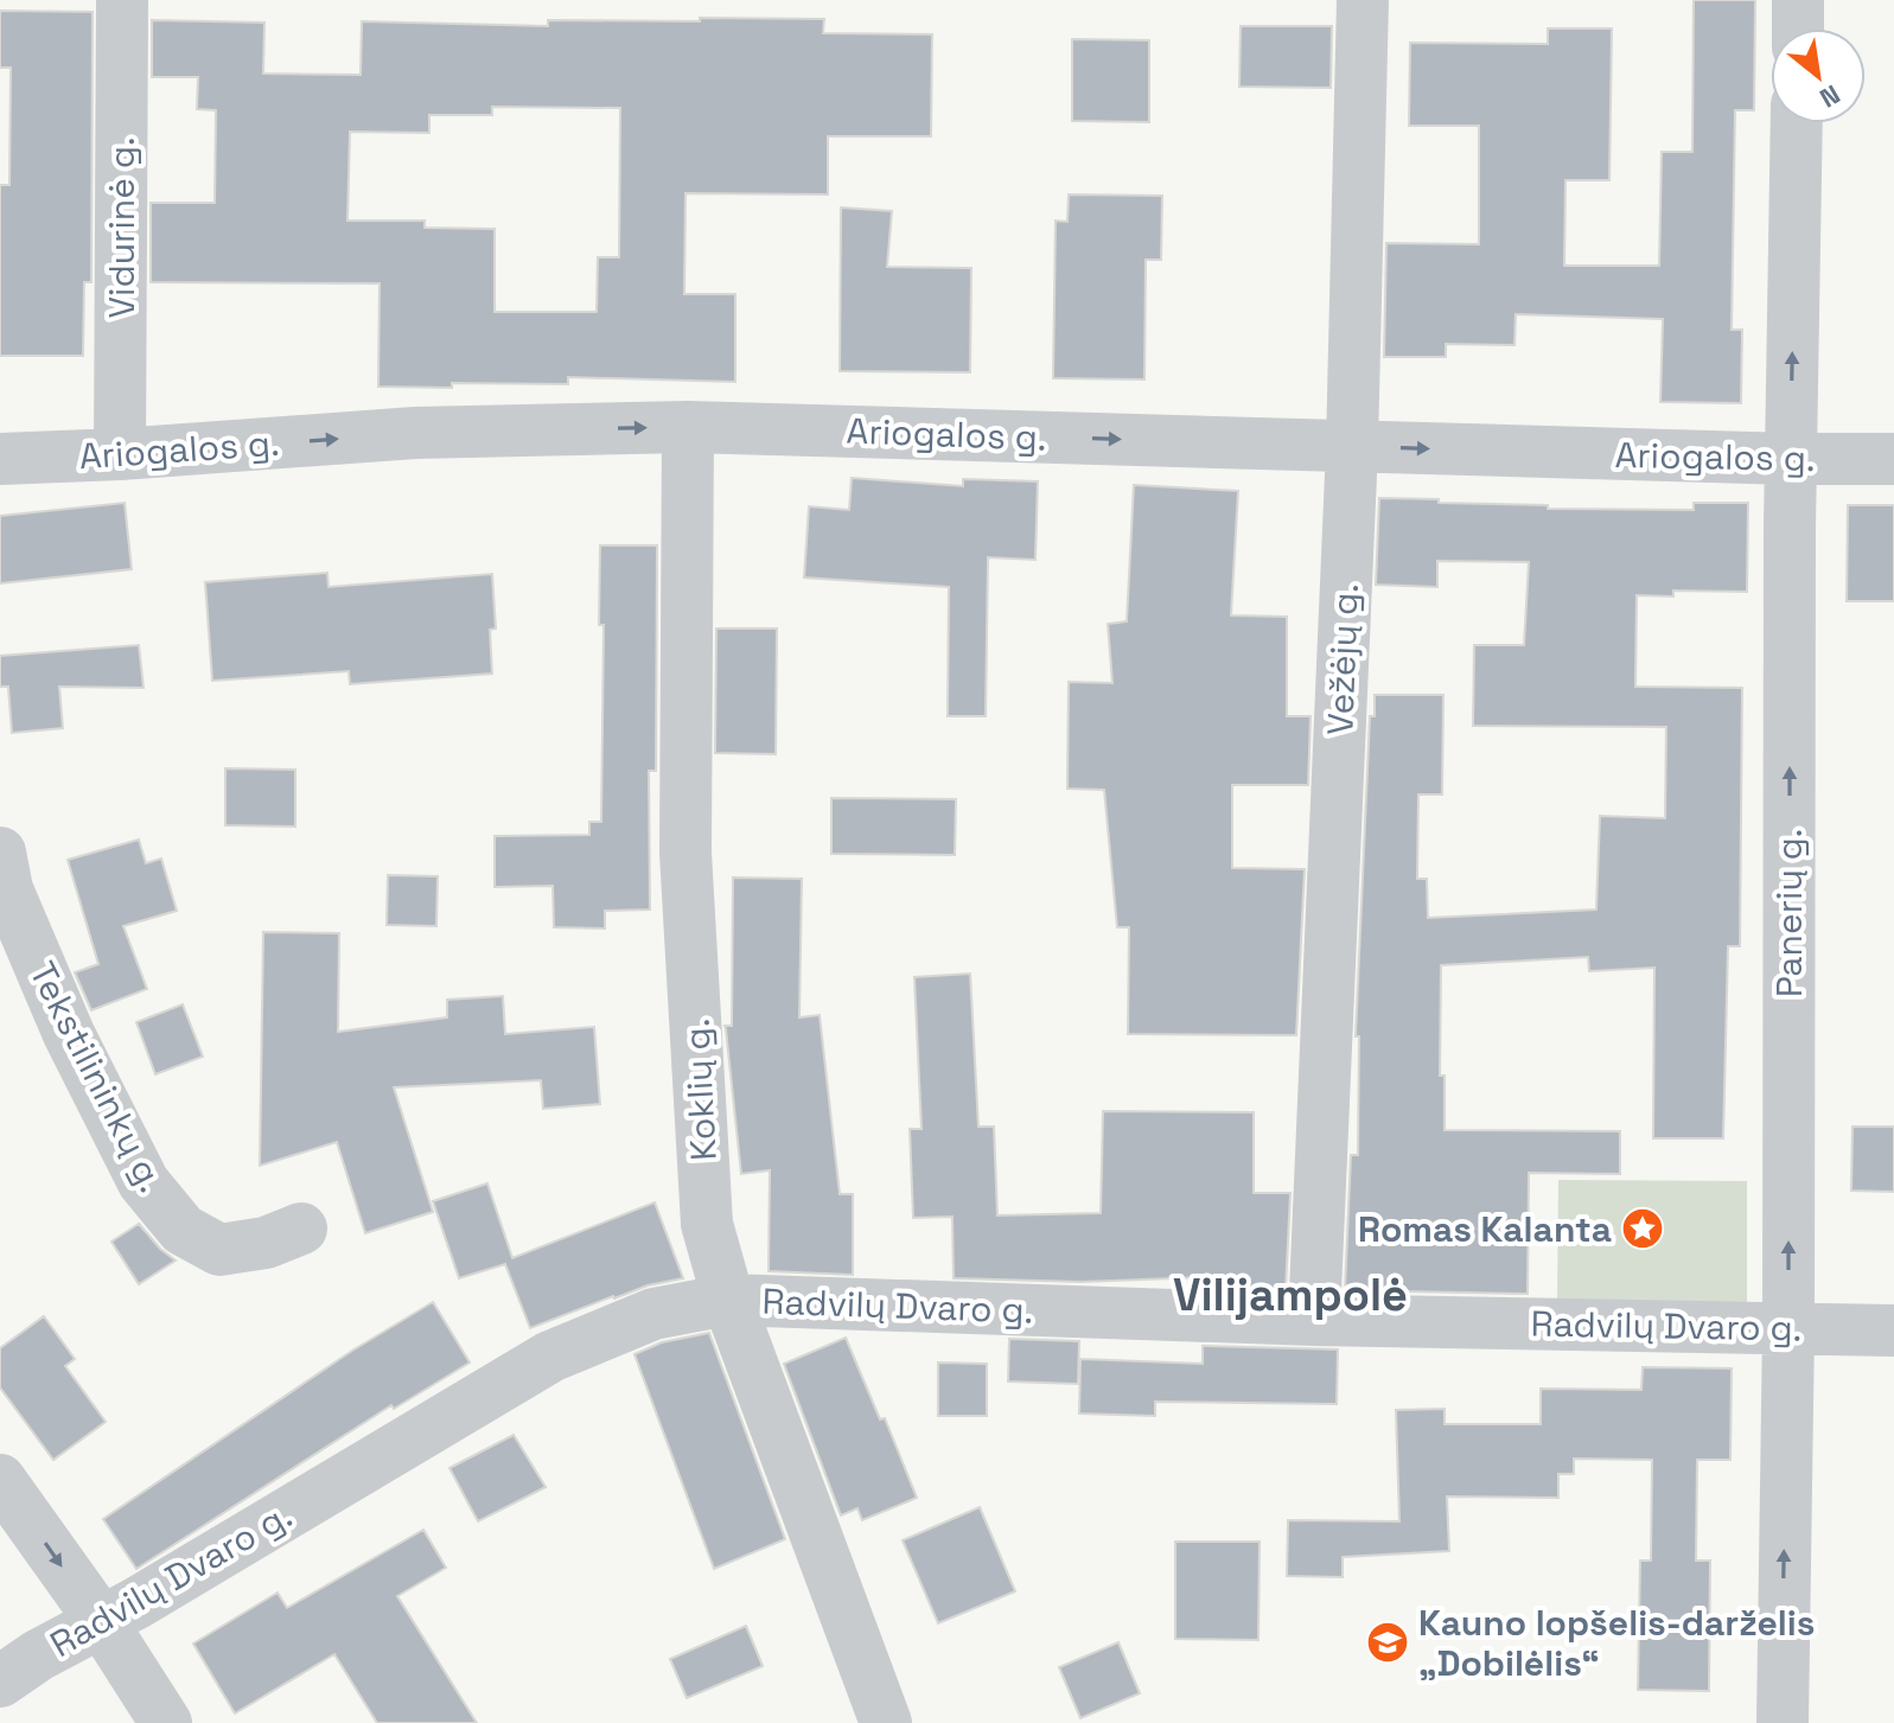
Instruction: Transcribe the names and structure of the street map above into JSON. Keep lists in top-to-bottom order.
{
  "streets": {
    "street": [
      "Vidurinė g.",
      "Ariogalos g.",
      "Vežėjų g.",
      "Panerių g.",
      "Tekstilininkų g.",
      "Koklių g.",
      "Radvilų Dvaro g."
    ]
  },
  "crossings": [
    ["Vidurinė g.", "Ariogalos g."],
    ["Ariogalos g.", "Vežėjų g."],
    ["Ariogalos g.", "Panerių g."],
    ["Ariogalos g.", "Koklių g."],
    ["Vežėjų g.", "Radvilų Dvaro g."],
    ["Panerių g.", "Radvilų Dvaro g."],
    ["Koklių g.", "Radvilų Dvaro g."]
  ],
  "one_way": ["Ariogalos g.", "Panerių g."],
  "districts": ["Vilijampolė"],
  "places": {
    "place": ["Romas Kalanta"],
    "school or university": ["Kauno lopšelis-darželis „Dobilėlis“"]
  },
  "north": "bottom right"
}
